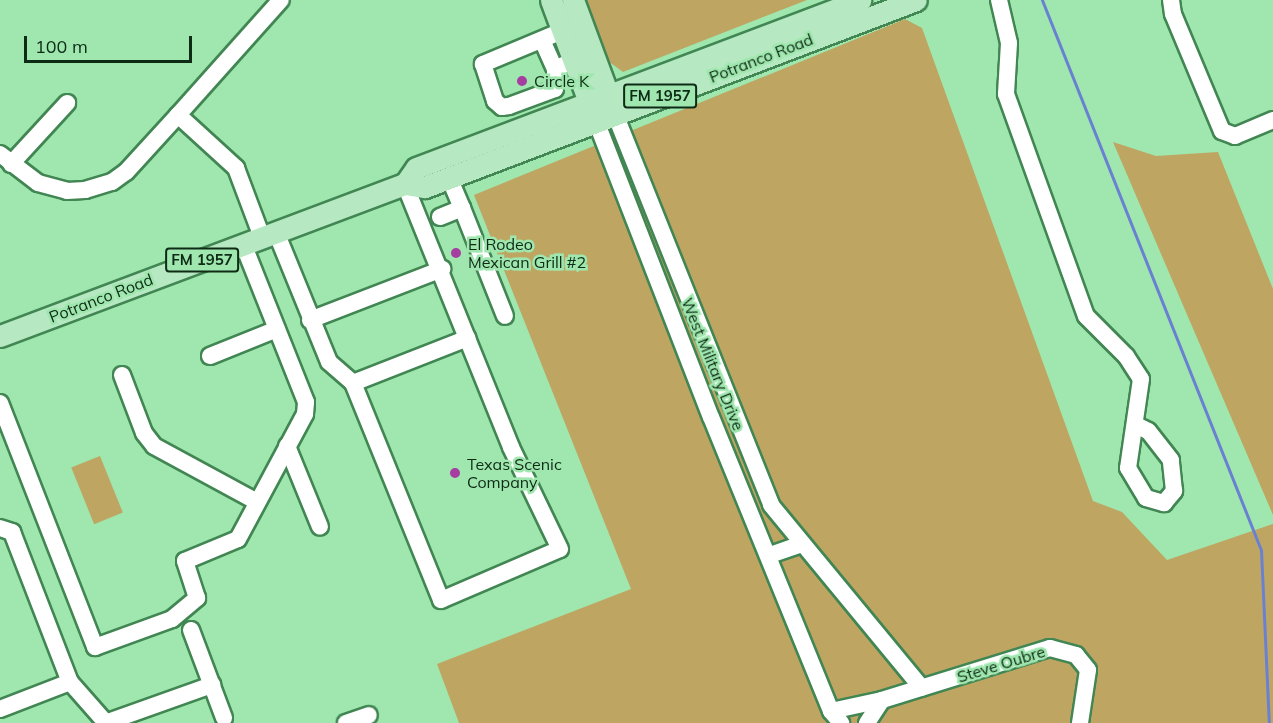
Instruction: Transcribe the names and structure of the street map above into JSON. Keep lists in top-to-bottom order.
{
  "streets": {
    "main road": ["Potranco Road", "FM 1957", "West Military Drive"],
    "street": ["Steve Oubre"]
  },
  "crossings": [
    ["Potranco Road", "West Military Drive"],
    ["West Military Drive", "Steve Oubre"]
  ],
  "places": ["Circle K", "El Rodeo Mexican Grill #2", "Texas Scenic Company"],
  "scale_bar": "100 m"
}
